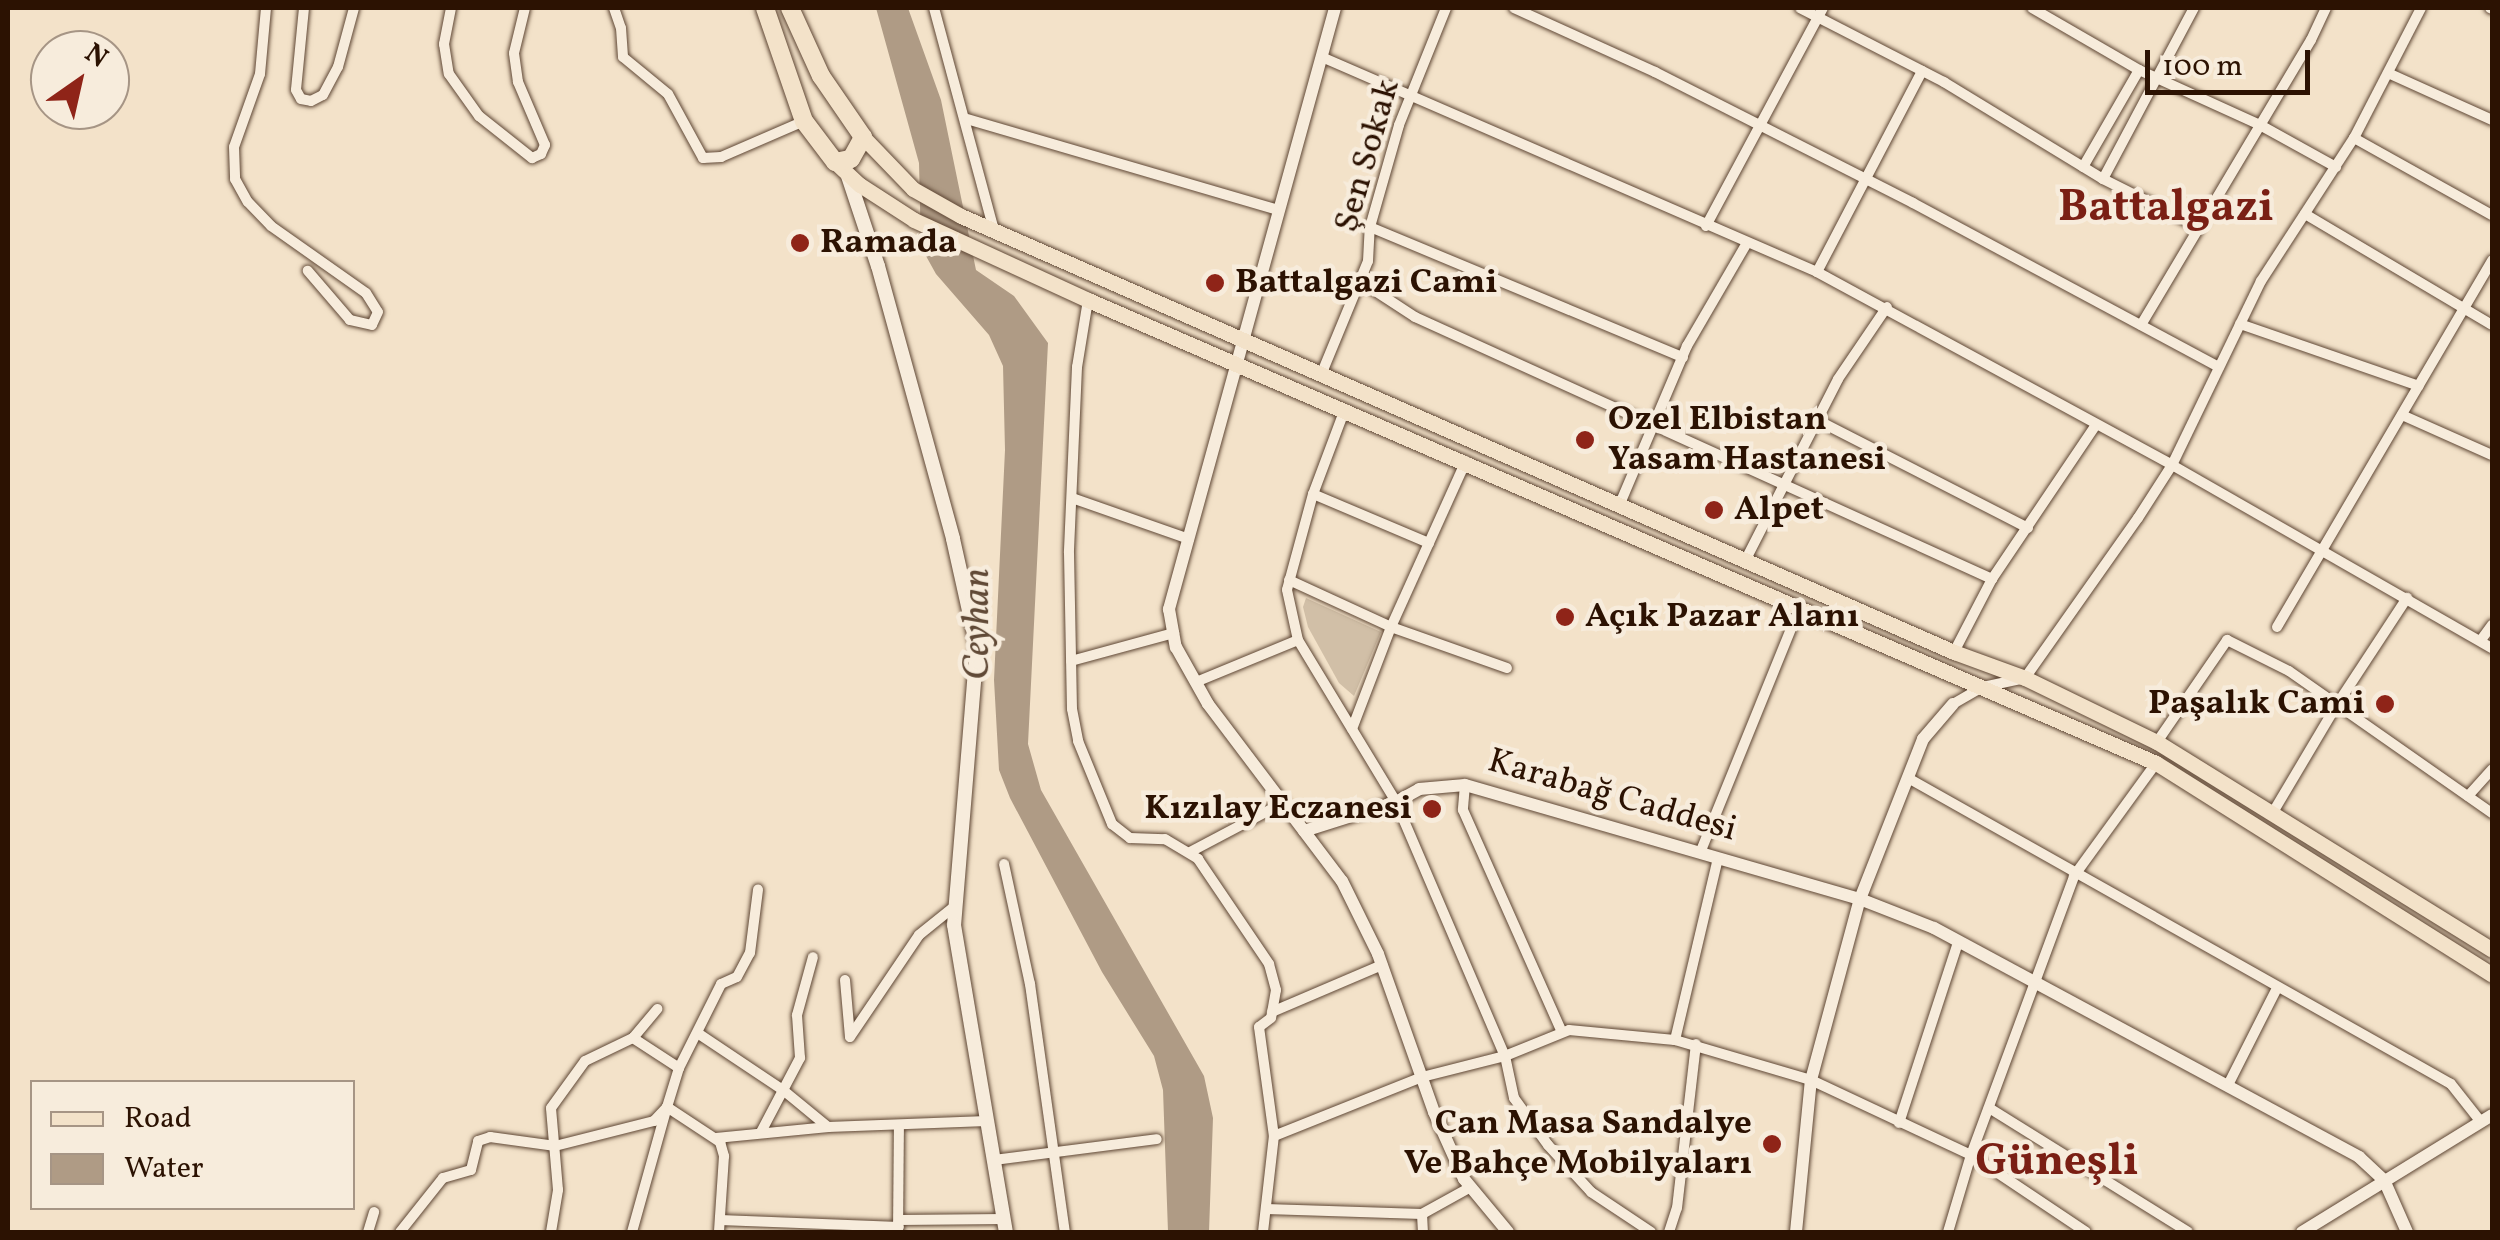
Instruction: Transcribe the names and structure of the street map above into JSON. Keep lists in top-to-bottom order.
{
  "streets": {
    "street": ["Şen Sokak", "Karabağ Caddesi"]
  },
  "districts": ["Battalgazi", "Güneşli"],
  "water": ["Ceyhan"],
  "places": [
    "Ramada",
    "Battalgazi Cami",
    "Ozel Elbistan Yasam Hastanesi",
    "Alpet",
    "Açık Pazar Alanı",
    "Paşalık Cami",
    "Kızılay Eczanesi",
    "Can Masa Sandalye Ve Bahçe Mobilyaları"
  ],
  "legend": ["Road", "Water"],
  "scale_bar": "100 m",
  "north": "top right"
}
